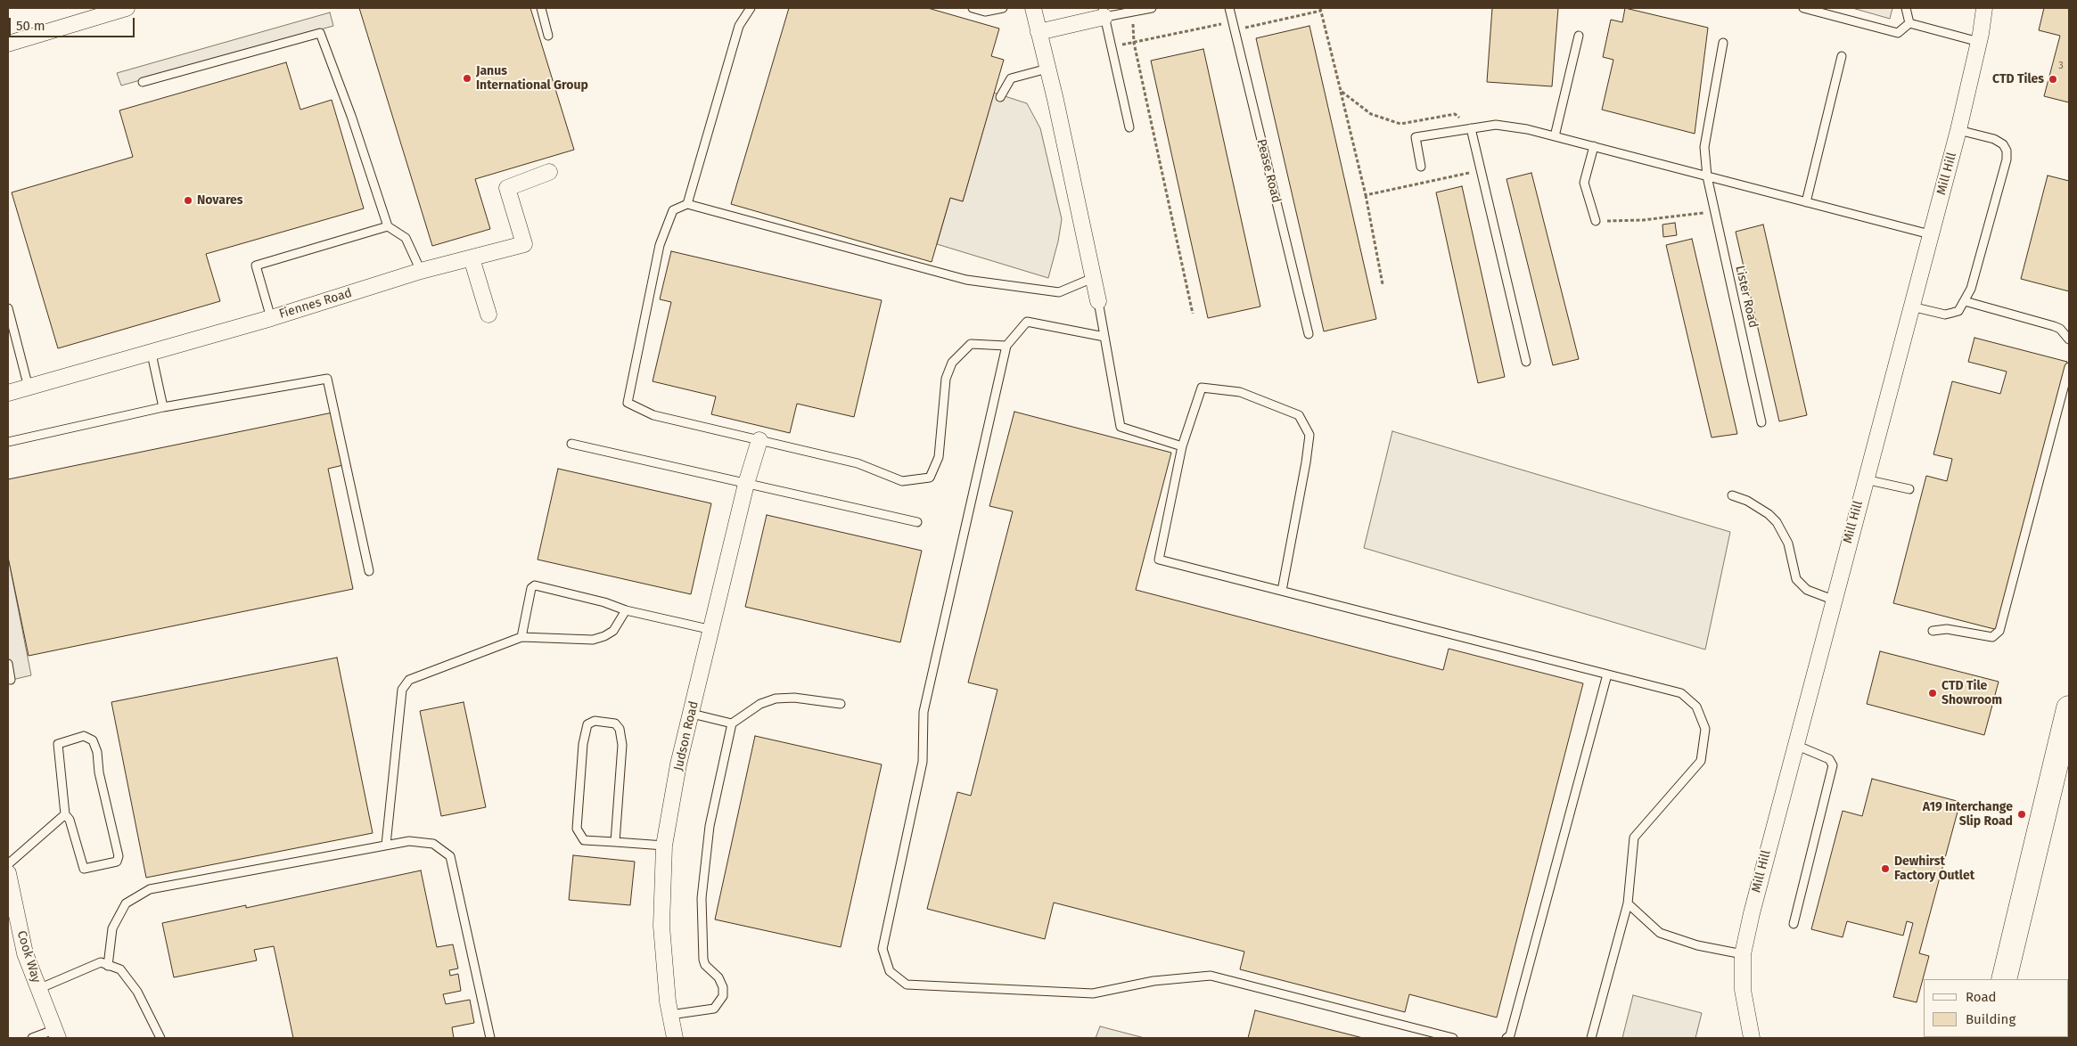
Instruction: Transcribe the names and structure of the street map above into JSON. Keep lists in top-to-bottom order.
{
  "streets": {
    "street": [
      "Mill Hill",
      "Fiennes Road",
      "Judson Road",
      "Cook Way"
    ],
    "lane": ["Pease Road", "Lister Road"]
  },
  "places": [
    "Janus International Group",
    "CTD Tiles",
    "Novares",
    "CTD Tile Showroom",
    "A19 Interchange Slip Road",
    "Dewhirst Factory Outlet"
  ],
  "house_numbers": ["3"],
  "legend": ["Road", "Building"],
  "scale_bar": "50 m"
}
